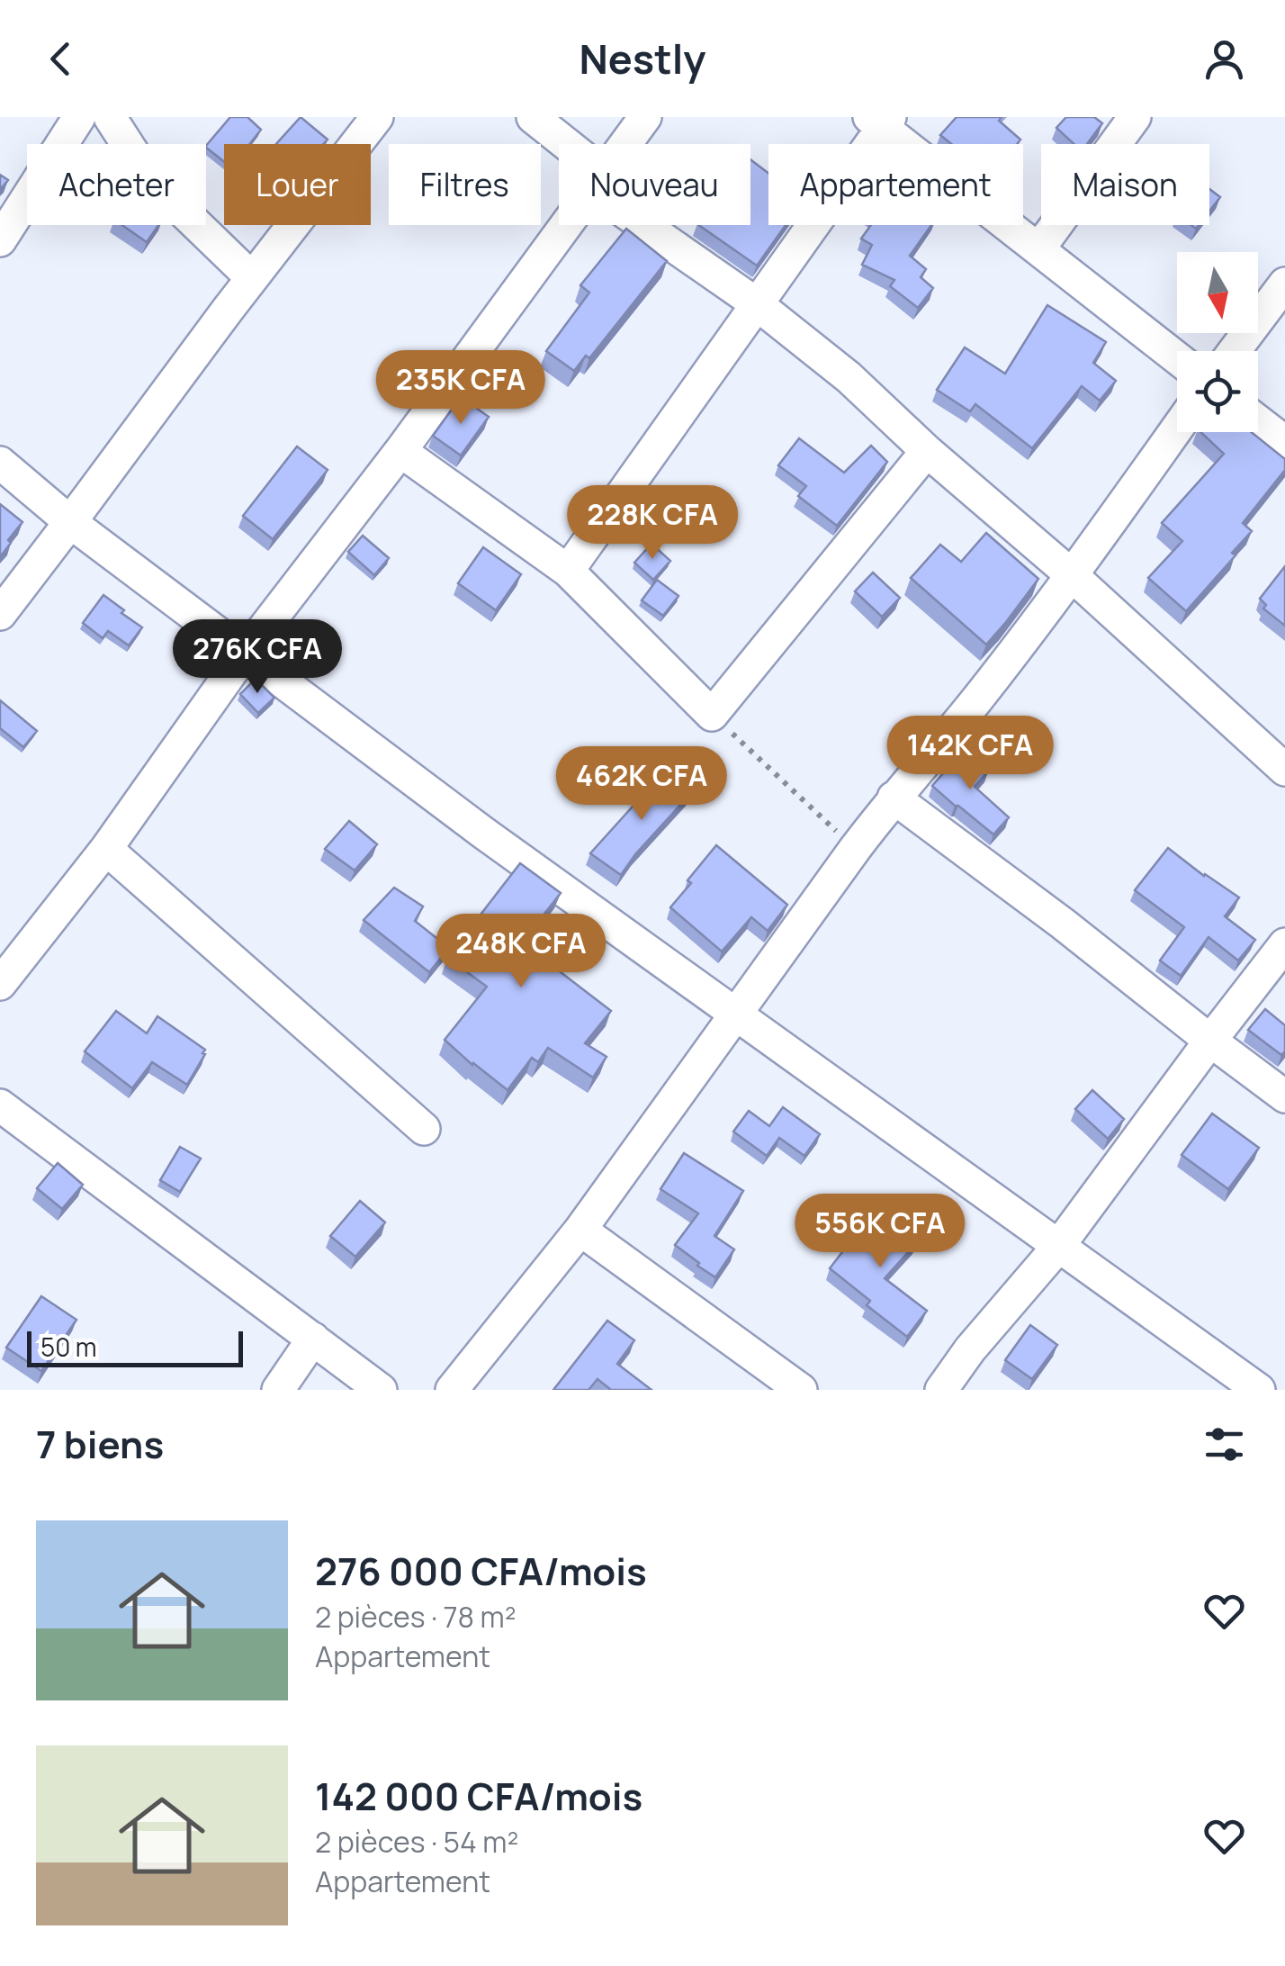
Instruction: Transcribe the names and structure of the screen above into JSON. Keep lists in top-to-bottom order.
{
  "scale_bar": "50 m",
  "north": "bottom",
  "page": {
    "header": "Nestly",
    "chip": [
      "Acheter",
      "Louer",
      "Filtres",
      "Nouveau",
      "Appartement",
      "Maison"
    ],
    "price": [
      "235K CFA",
      "228K CFA",
      "276K CFA",
      "142K CFA",
      "462K CFA",
      "248K CFA",
      "556K CFA"
    ],
    "scale": "50 m",
    "heading": "7 biens",
    "list": [
      {
        "name": "276 000 CFA/mois",
        "note": "2 pièces · 78 m² · Appartement"
      },
      {
        "name": "142 000 CFA/mois",
        "note": "2 pièces · 54 m² · Appartement"
      }
    ]
  }
}
